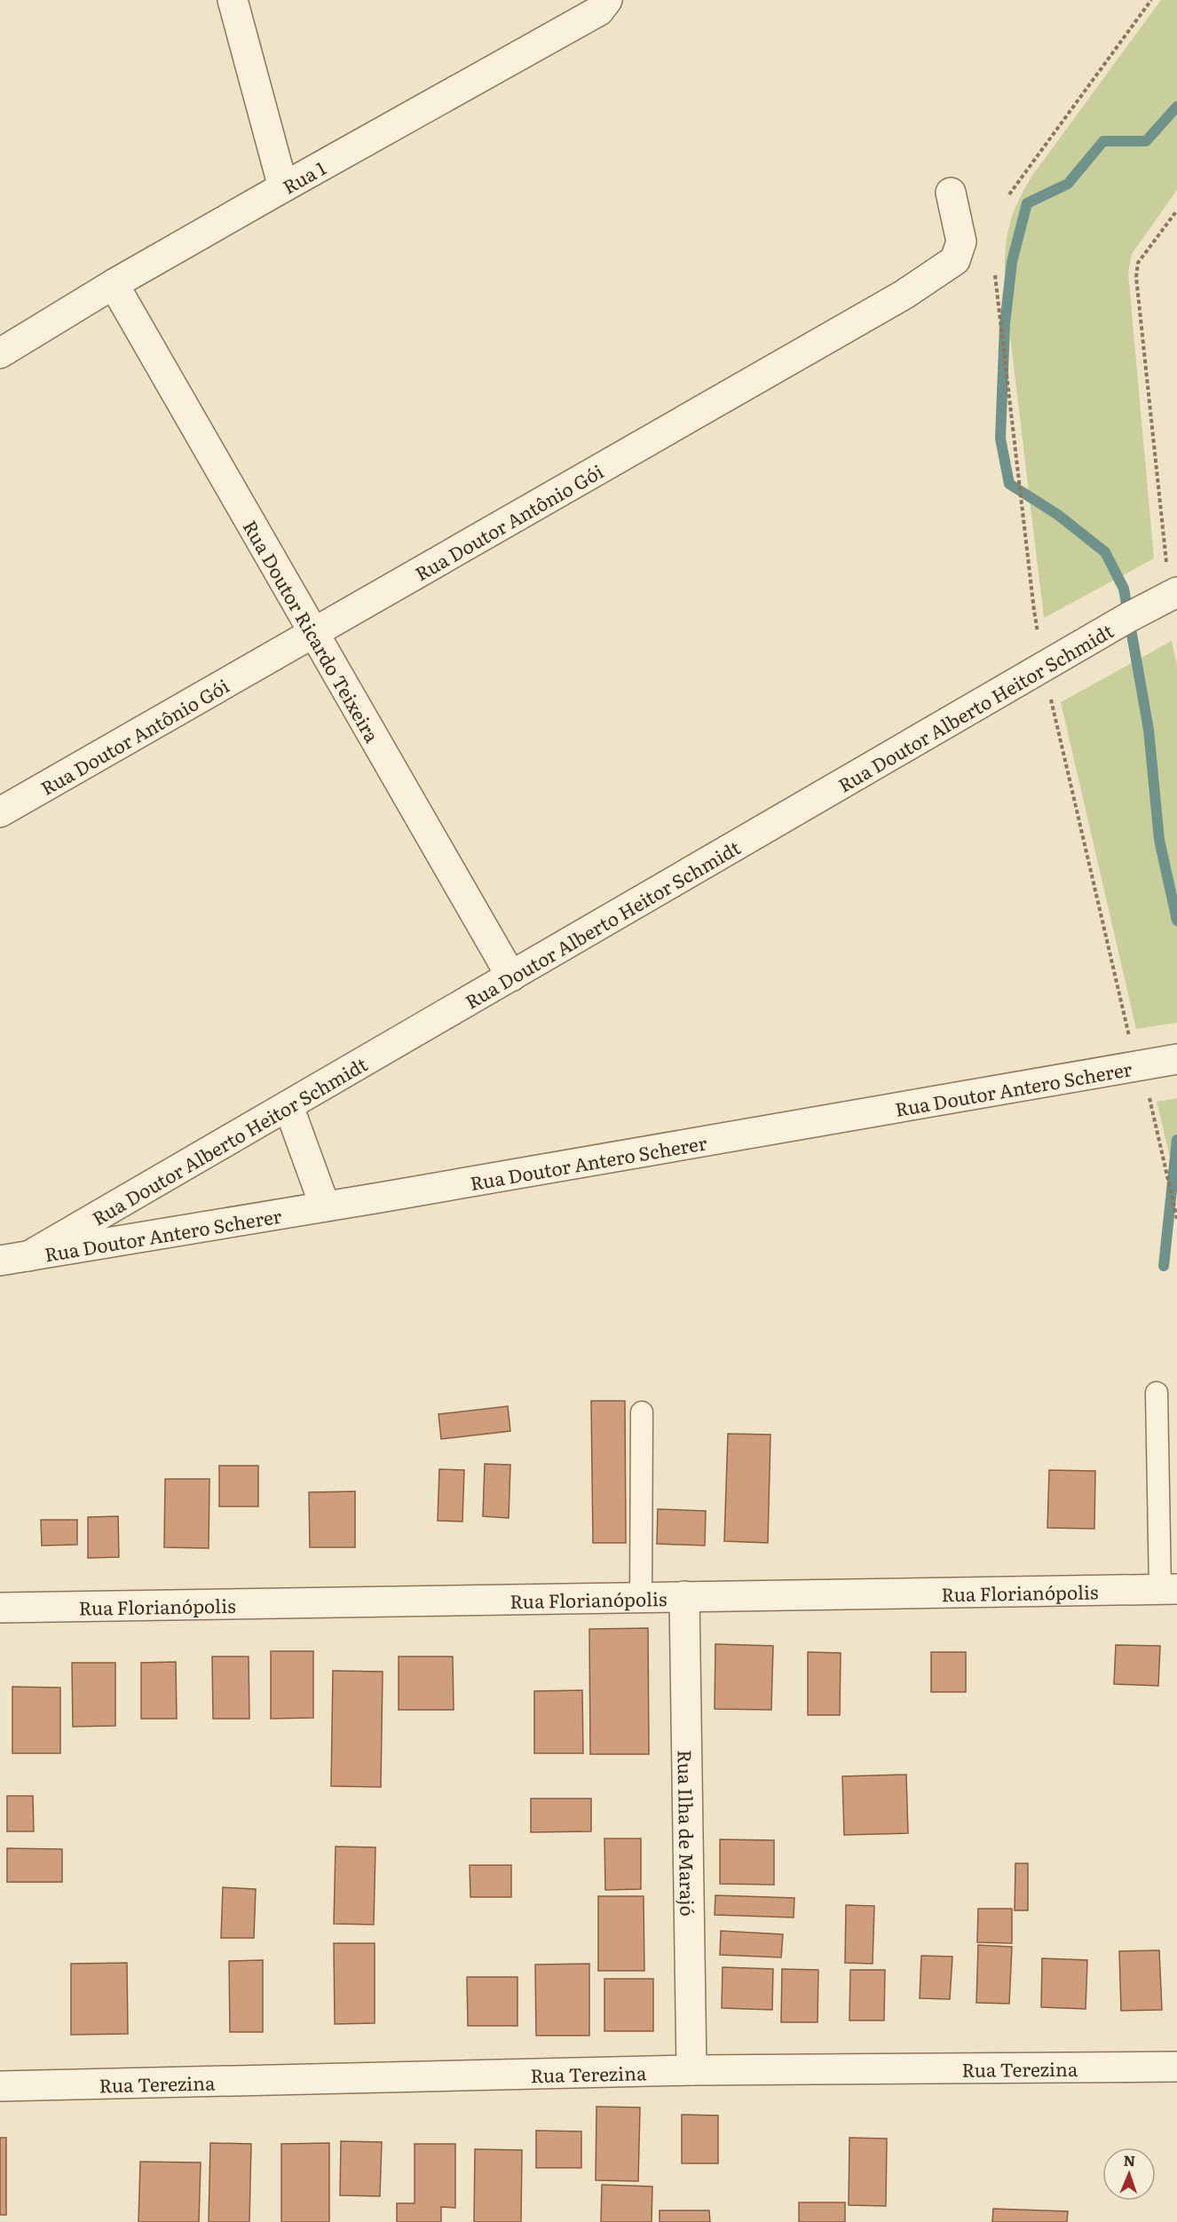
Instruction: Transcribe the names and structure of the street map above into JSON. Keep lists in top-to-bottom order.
{
  "streets": {
    "street": [
      "Rua 1",
      "Rua Doutor Antônio Gói",
      "Rua Doutor Ricardo Teixeira",
      "Rua Doutor Alberto Heitor Schmidt",
      "Rua Doutor Antero Scherer",
      "Rua Florianópolis",
      "Rua Ilha de Marajó",
      "Rua Terezina"
    ]
  },
  "crossings": [
    ["Rua 1", "Rua Doutor Ricardo Teixeira"],
    ["Rua Doutor Antônio Gói", "Rua Doutor Ricardo Teixeira"],
    ["Rua Doutor Ricardo Teixeira", "Rua Doutor Alberto Heitor Schmidt"],
    ["Rua Doutor Alberto Heitor Schmidt", "Rua Doutor Antero Scherer"],
    ["Rua Florianópolis", "Rua Ilha de Marajó"],
    ["Rua Ilha de Marajó", "Rua Terezina"]
  ],
  "north": "top"
}
